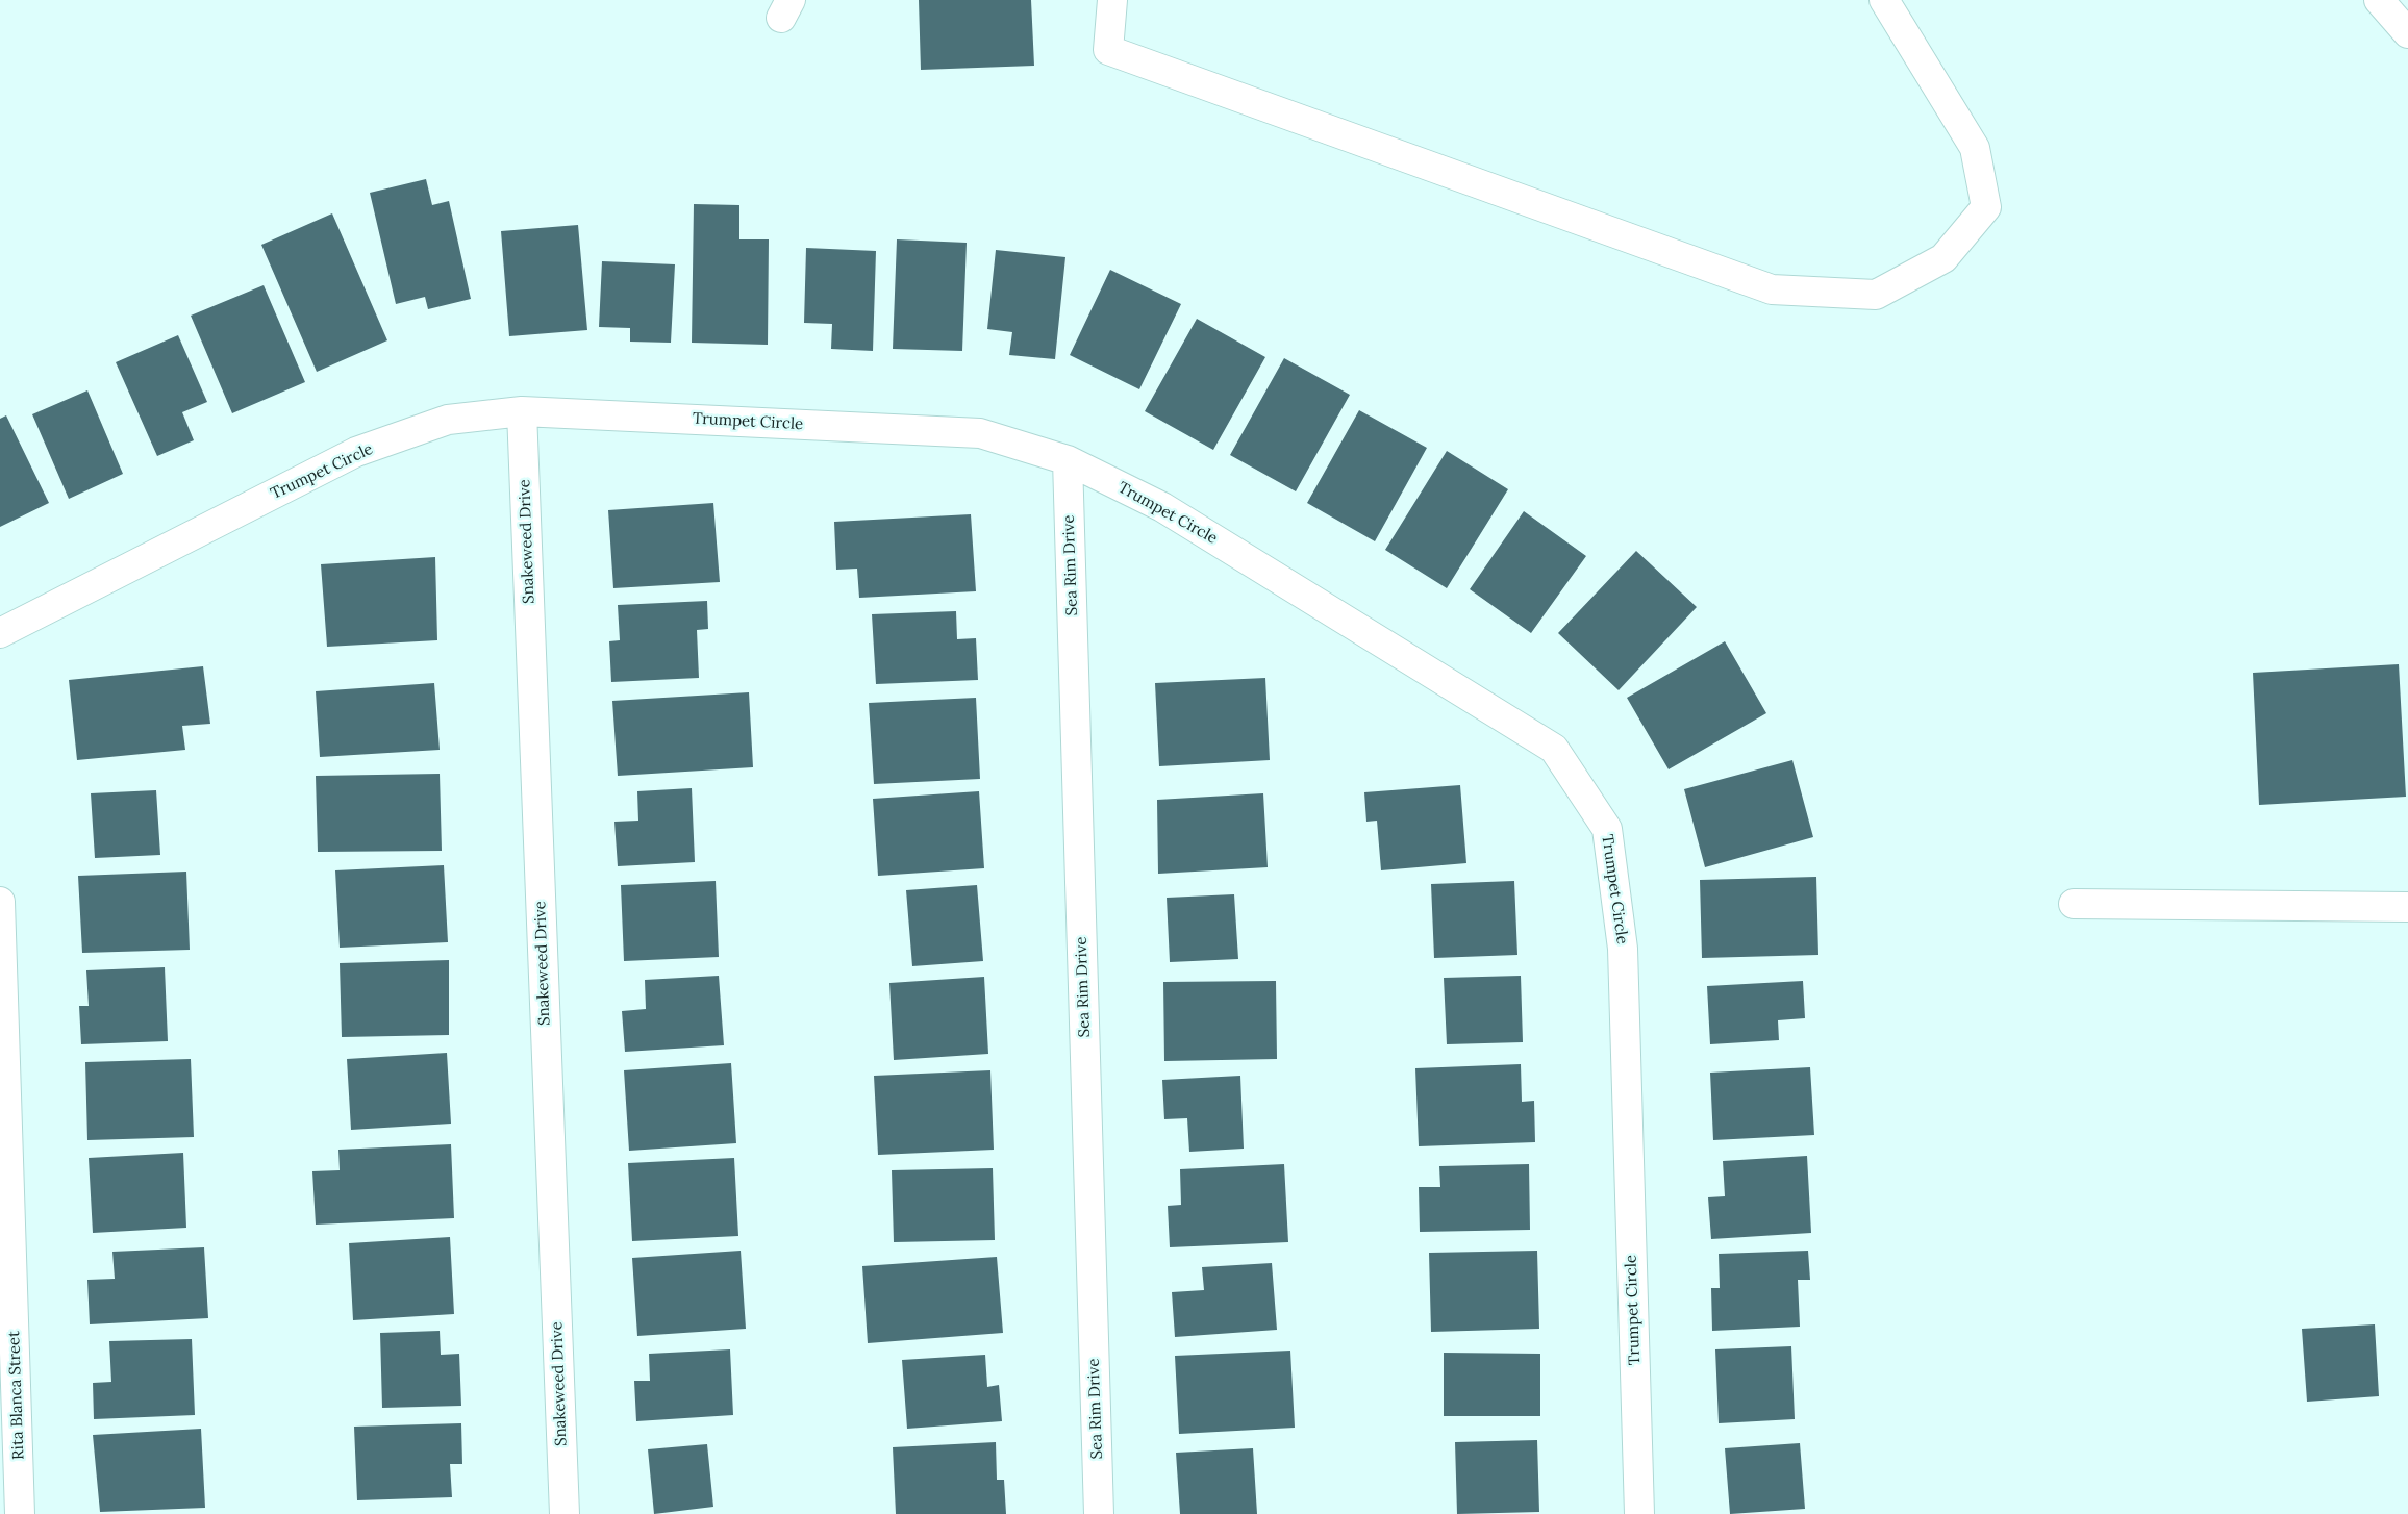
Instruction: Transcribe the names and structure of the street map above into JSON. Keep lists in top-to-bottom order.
{
  "streets": {
    "street": [
      "Trumpet Circle",
      "Snakeweed Drive",
      "Sea Rim Drive",
      "Rita Blanca Street"
    ]
  },
  "crossings": [
    ["Trumpet Circle", "Snakeweed Drive"],
    ["Trumpet Circle", "Sea Rim Drive"]
  ]
}
